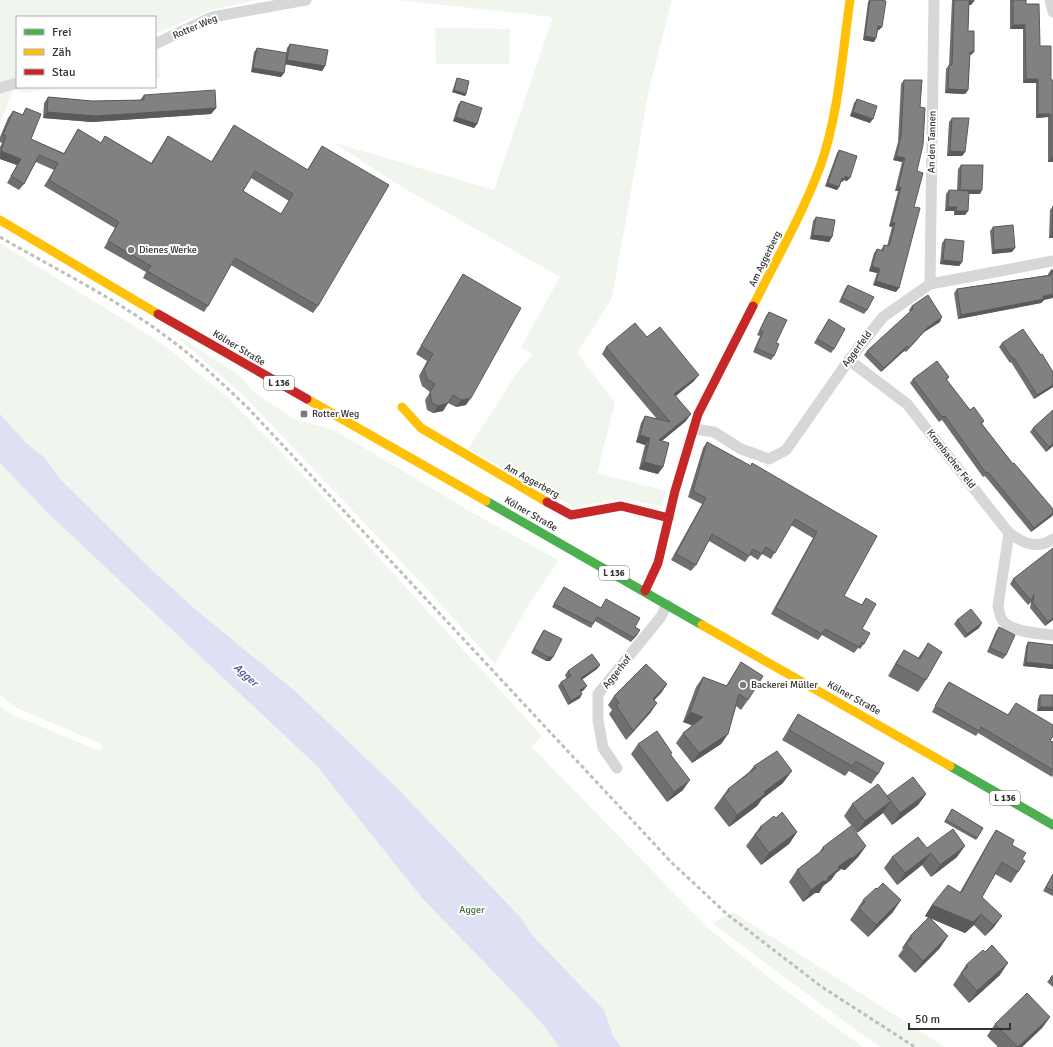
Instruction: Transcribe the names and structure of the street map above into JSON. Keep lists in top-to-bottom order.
{
  "streets": {
    "main road": ["Am Aggerberg", "Kölner Straße", "L 136"],
    "street": [
      "Rotter Weg",
      "An den Tannen",
      "Aggerfeld",
      "Krombacher Feld",
      "Aggerhof"
    ]
  },
  "crossings": [
    ["An den Tannen", "Aggerfeld"],
    ["Am Aggerberg", "Kölner Straße"],
    ["Am Aggerberg", "Aggerfeld"],
    ["Kölner Straße", "Aggerhof"],
    ["Aggerfeld", "Krombacher Feld"]
  ],
  "water": ["Agger"],
  "parks": ["Agger"],
  "places": {
    "other": ["Dienes Werke", "Backerei Müller"],
    "transit": ["Rotter Weg"]
  },
  "legend": ["Frei", "Zäh", "Stau"],
  "scale_bar": "50 m"
}
